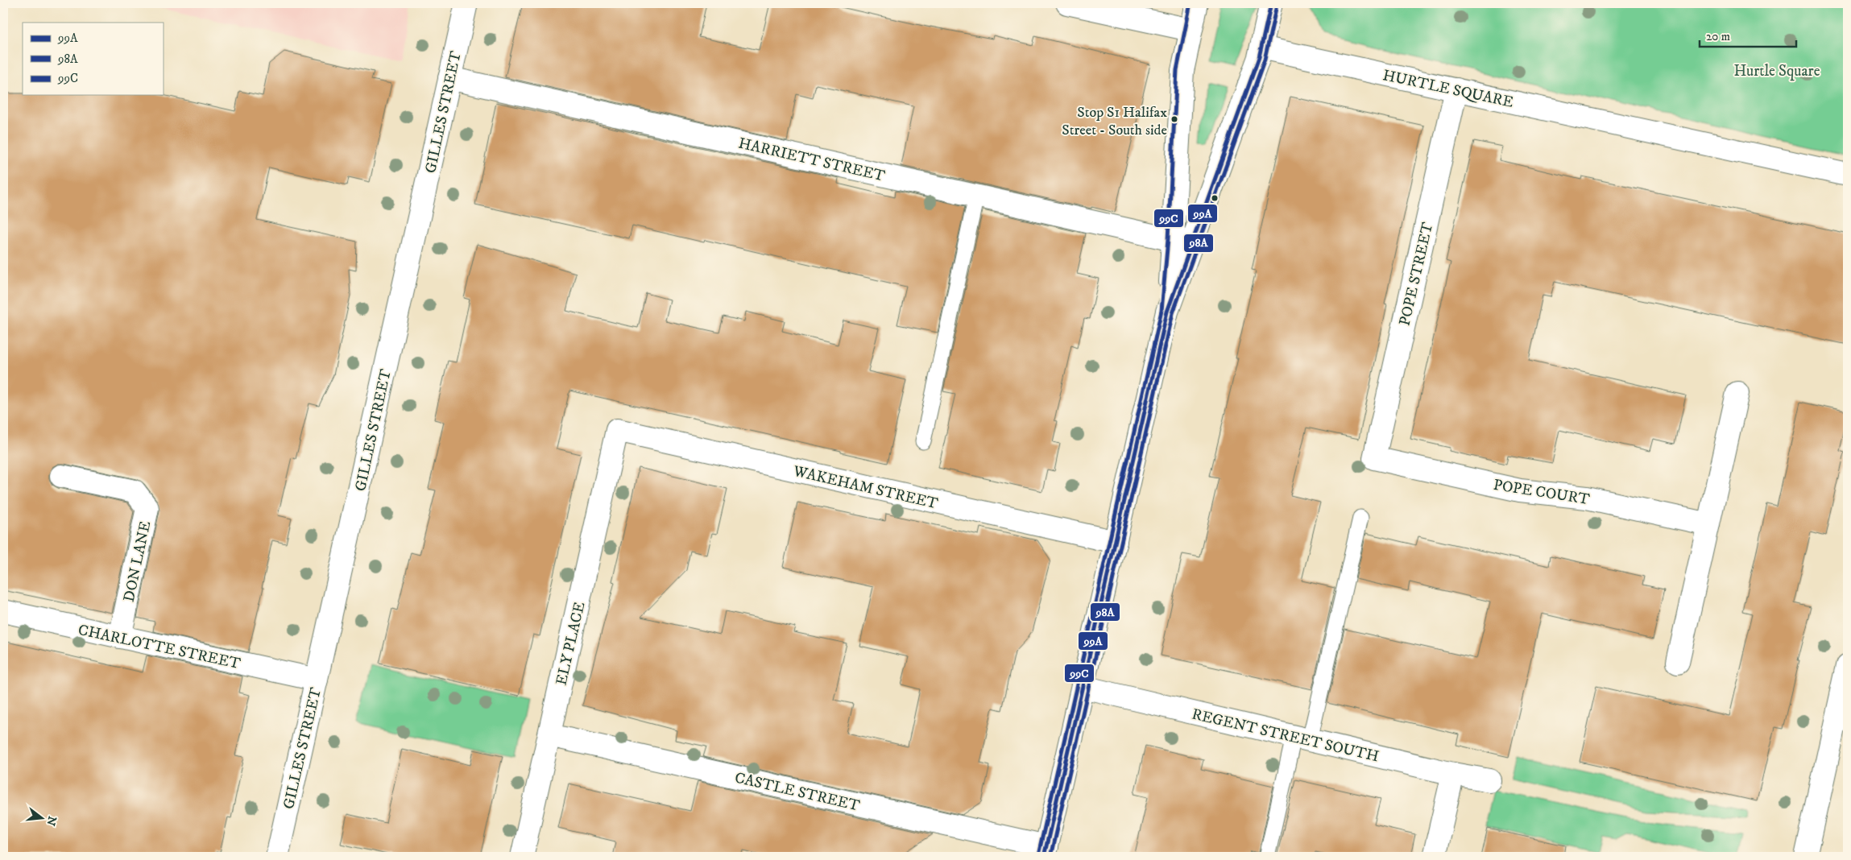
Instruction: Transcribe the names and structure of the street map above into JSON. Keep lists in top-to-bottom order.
{
  "streets": {
    "street": [
      "HURTLE SQUARE",
      "GILLES STREET",
      "HARRIETT STREET",
      "POPE STREET",
      "WAKEHAM STREET",
      "POPE COURT",
      "DON LANE",
      "ELY PLACE",
      "CHARLOTTE STREET",
      "REGENT STREET SOUTH",
      "CASTLE STREET"
    ]
  },
  "crossings": [
    ["HURTLE SQUARE", "POPE STREET"],
    ["GILLES STREET", "HARRIETT STREET"],
    ["GILLES STREET", "CHARLOTTE STREET"],
    ["POPE STREET", "POPE COURT"],
    ["WAKEHAM STREET", "ELY PLACE"],
    ["DON LANE", "CHARLOTTE STREET"],
    ["ELY PLACE", "CASTLE STREET"]
  ],
  "parks": ["Hurtle Square"],
  "places": ["Stop S1 Halifax Street - South side"],
  "lines": ["transit line 99A", "transit line 99C", "transit line 98A"],
  "legend": ["99A", "98A", "99C"],
  "scale_bar": "20 m",
  "north": "right"
}
